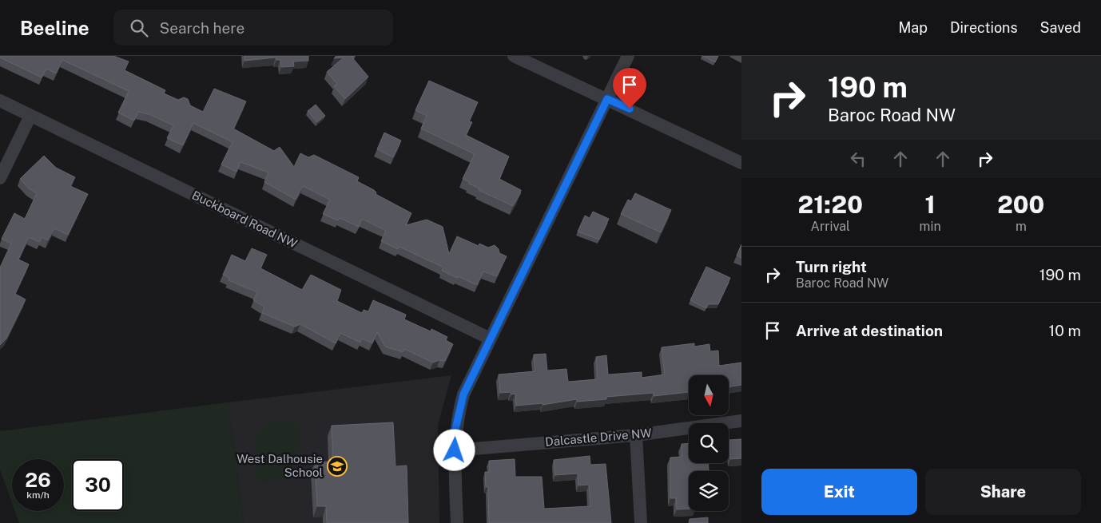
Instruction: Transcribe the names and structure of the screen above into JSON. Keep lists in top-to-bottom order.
{
  "streets": {
    "street": ["Buckboard Road NW", "Dalcastle Drive NW"]
  },
  "places": {
    "school or university": ["West Dalhousie School"]
  },
  "north": "bottom",
  "page": {
    "header": "Beeline",
    "search": "Search here",
    "nav": ["Map", "Directions", "Saved"],
    "turn": ["190 m", "Baroc Road NW"],
    "eta": [
      "21:20",
      "Arrival",
      "1",
      "min",
      "200",
      "m"
    ],
    "list": [
      {
        "name": "Turn right",
        "note": "Baroc Road NW",
        "value": "190 m"
      },
      {
        "name": "Arrive at destination",
        "value": "10 m"
      }
    ],
    "speed": "26 km/h",
    "limit": "30",
    "buttons": ["Exit", "Share"]
  }
}
